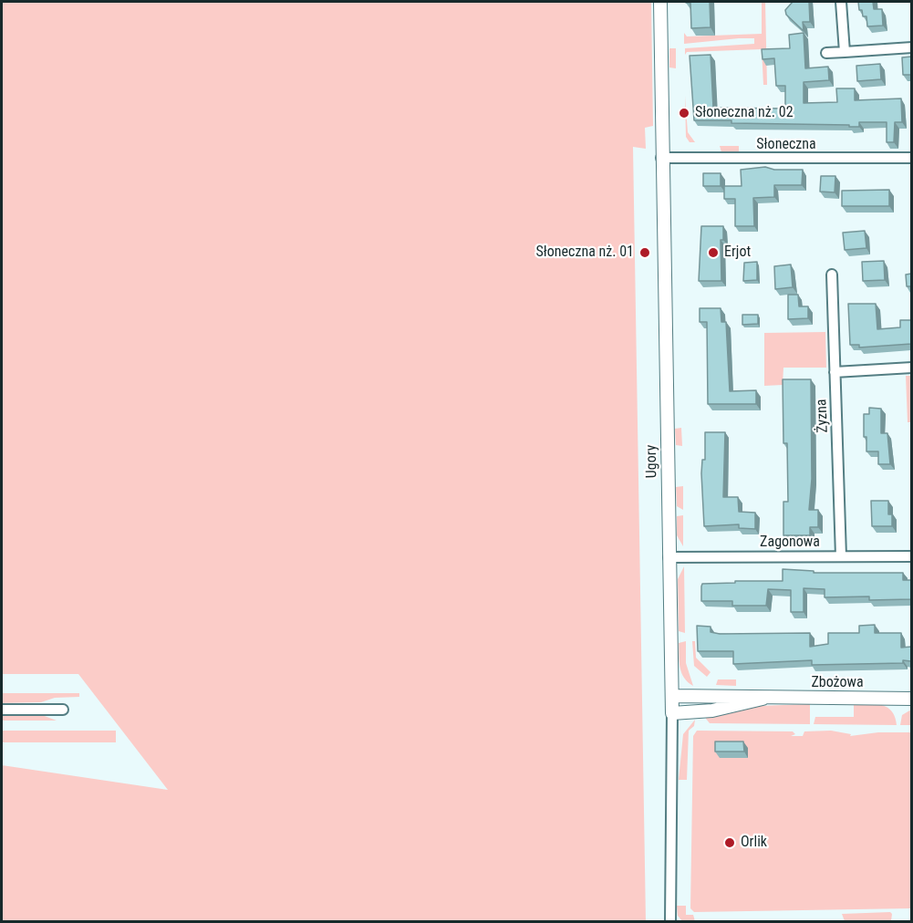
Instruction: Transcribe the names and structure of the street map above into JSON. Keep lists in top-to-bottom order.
{
  "streets": {
    "street": [
      "Słoneczna",
      "Żyzna",
      "Ugory",
      "Zagonowa",
      "Zbożowa"
    ]
  },
  "crossings": [
    ["Słoneczna", "Ugory"],
    ["Żyzna", "Zagonowa"],
    ["Ugory", "Zagonowa"],
    ["Ugory", "Zbożowa"]
  ],
  "places": [
    "Słoneczna nż. 02",
    "Słoneczna nż. 01",
    "Erjot",
    "Orlik"
  ]
}
